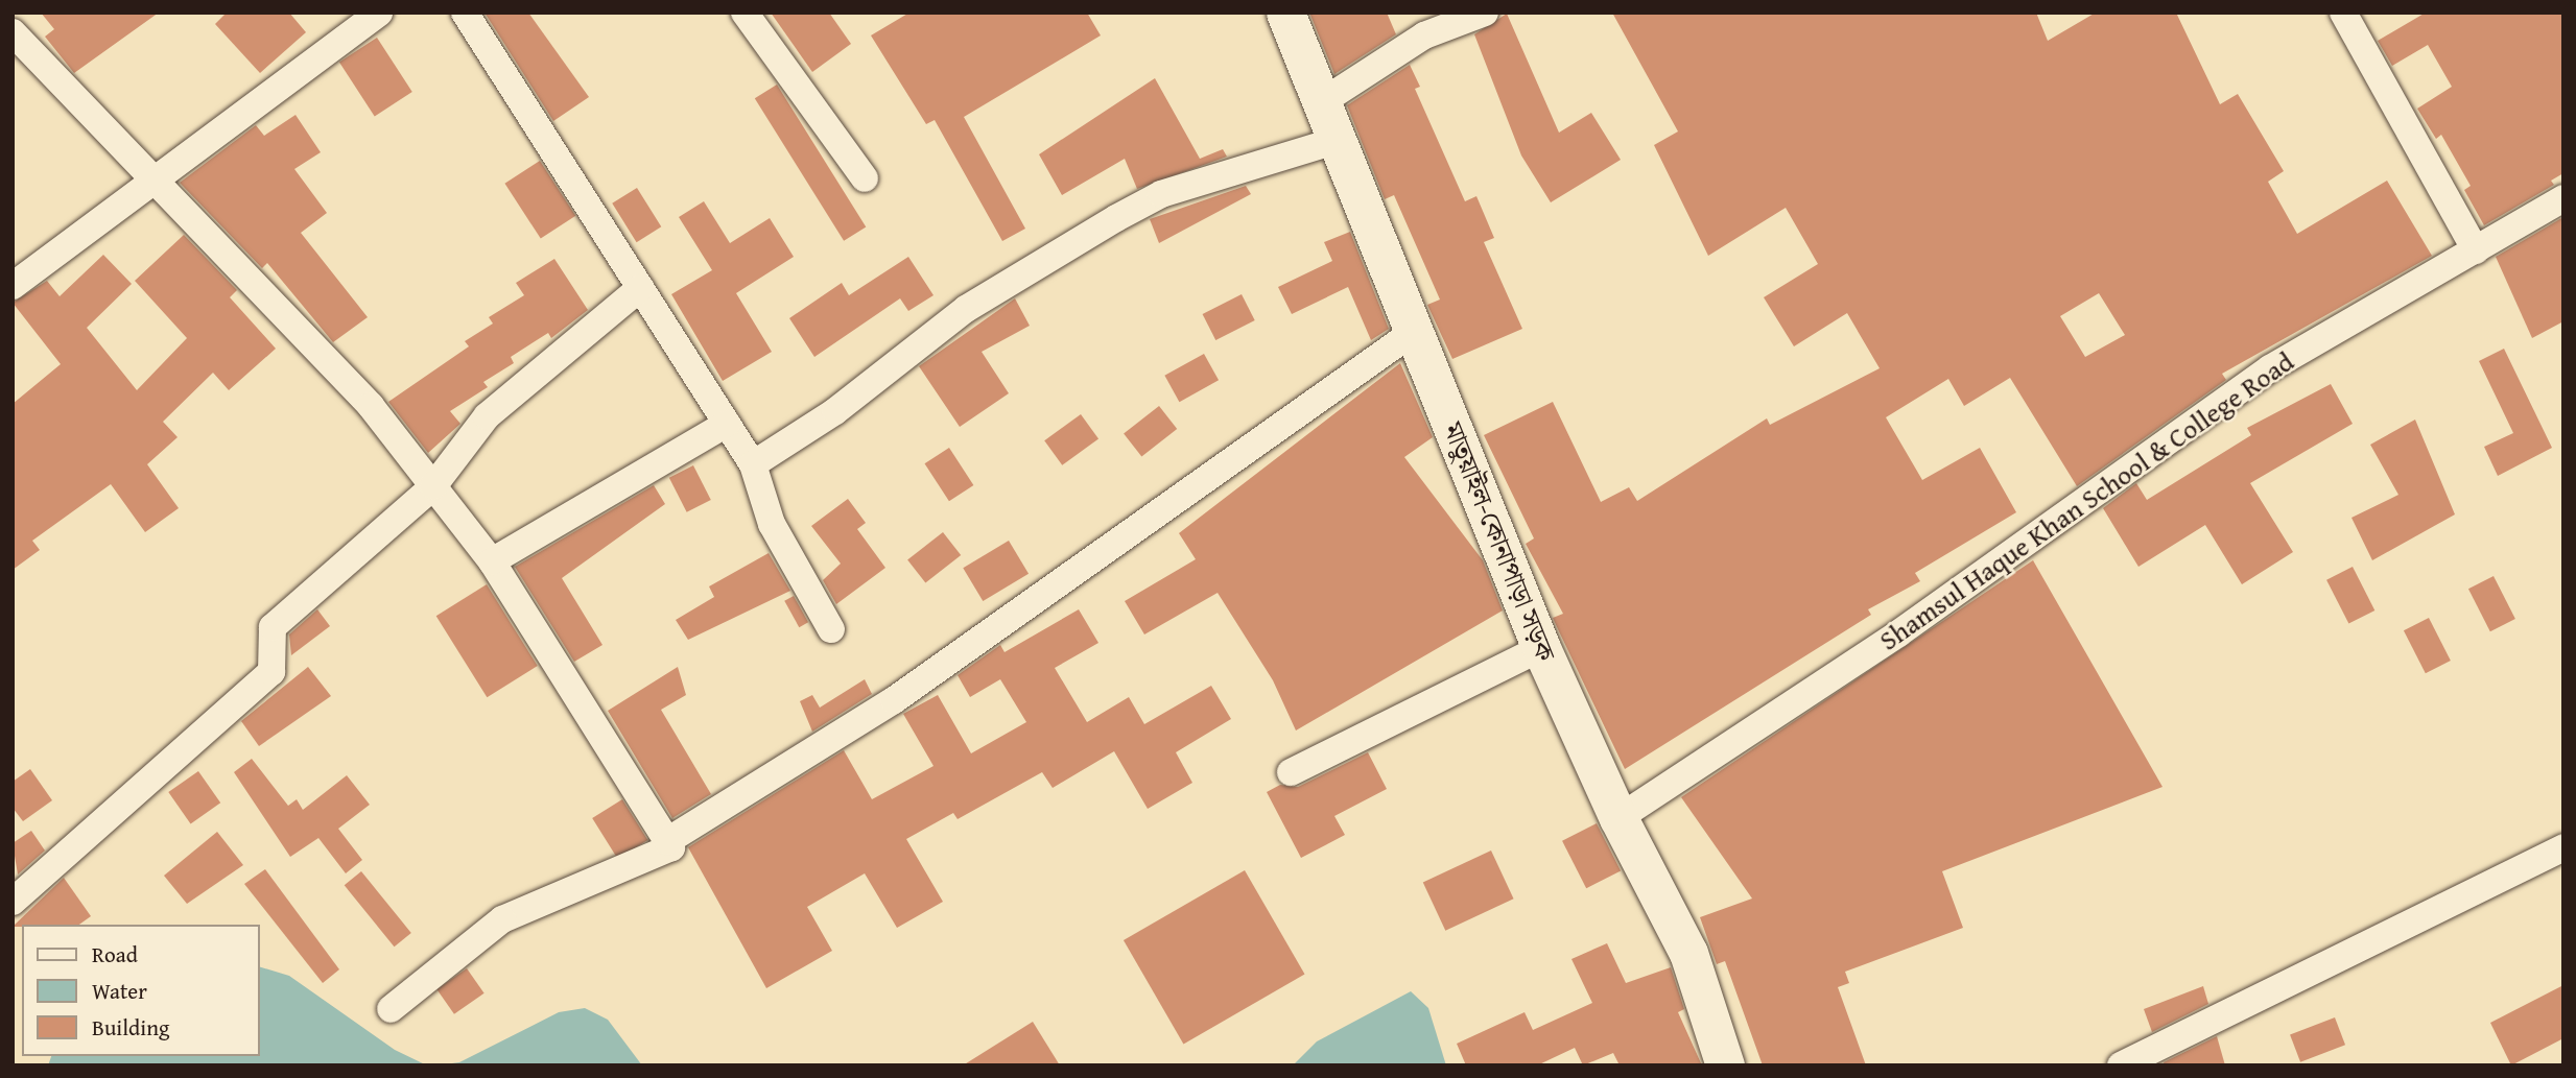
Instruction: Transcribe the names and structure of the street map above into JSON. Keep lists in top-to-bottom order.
{
  "streets": {
    "main road": ["মাতুয়াইল-কোনাপাড়া সড়ক"],
    "street": ["Shamsul Haque Khan School & College Road"]
  },
  "crossings": [
    ["Shamsul Haque Khan School & College Road", "মাতুয়াইল-কোনাপাড়া সড়ক"]
  ],
  "legend": ["Road", "Water", "Building"]
}
